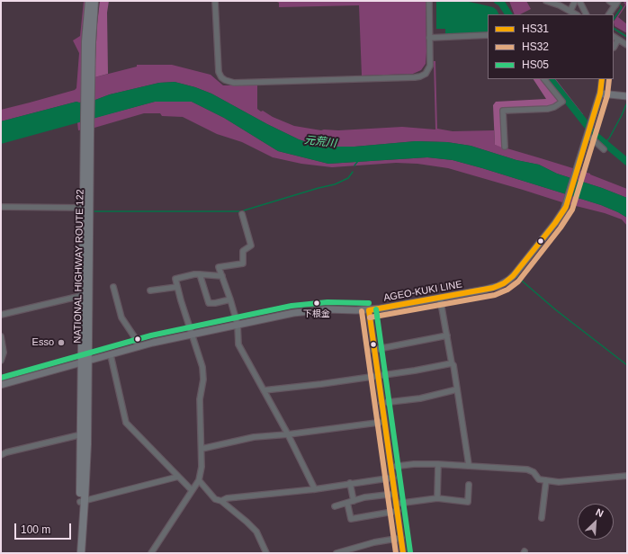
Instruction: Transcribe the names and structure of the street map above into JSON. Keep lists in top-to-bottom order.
{
  "streets": {
    "highway": ["NATIONAL HIGHWAY ROUTE 122"],
    "main road": ["AGEO-KUKI LINE"]
  },
  "crossings": [
    ["NATIONAL HIGHWAY ROUTE 122", "AGEO-KUKI LINE"]
  ],
  "water": ["元荒川"],
  "places": ["下根金", "Esso"],
  "lines": ["transit line HS31", "transit line HS32", "transit line HS05"],
  "legend": ["HS31", "HS32", "HS05"],
  "scale_bar": "100 m",
  "north": "top right"
}
